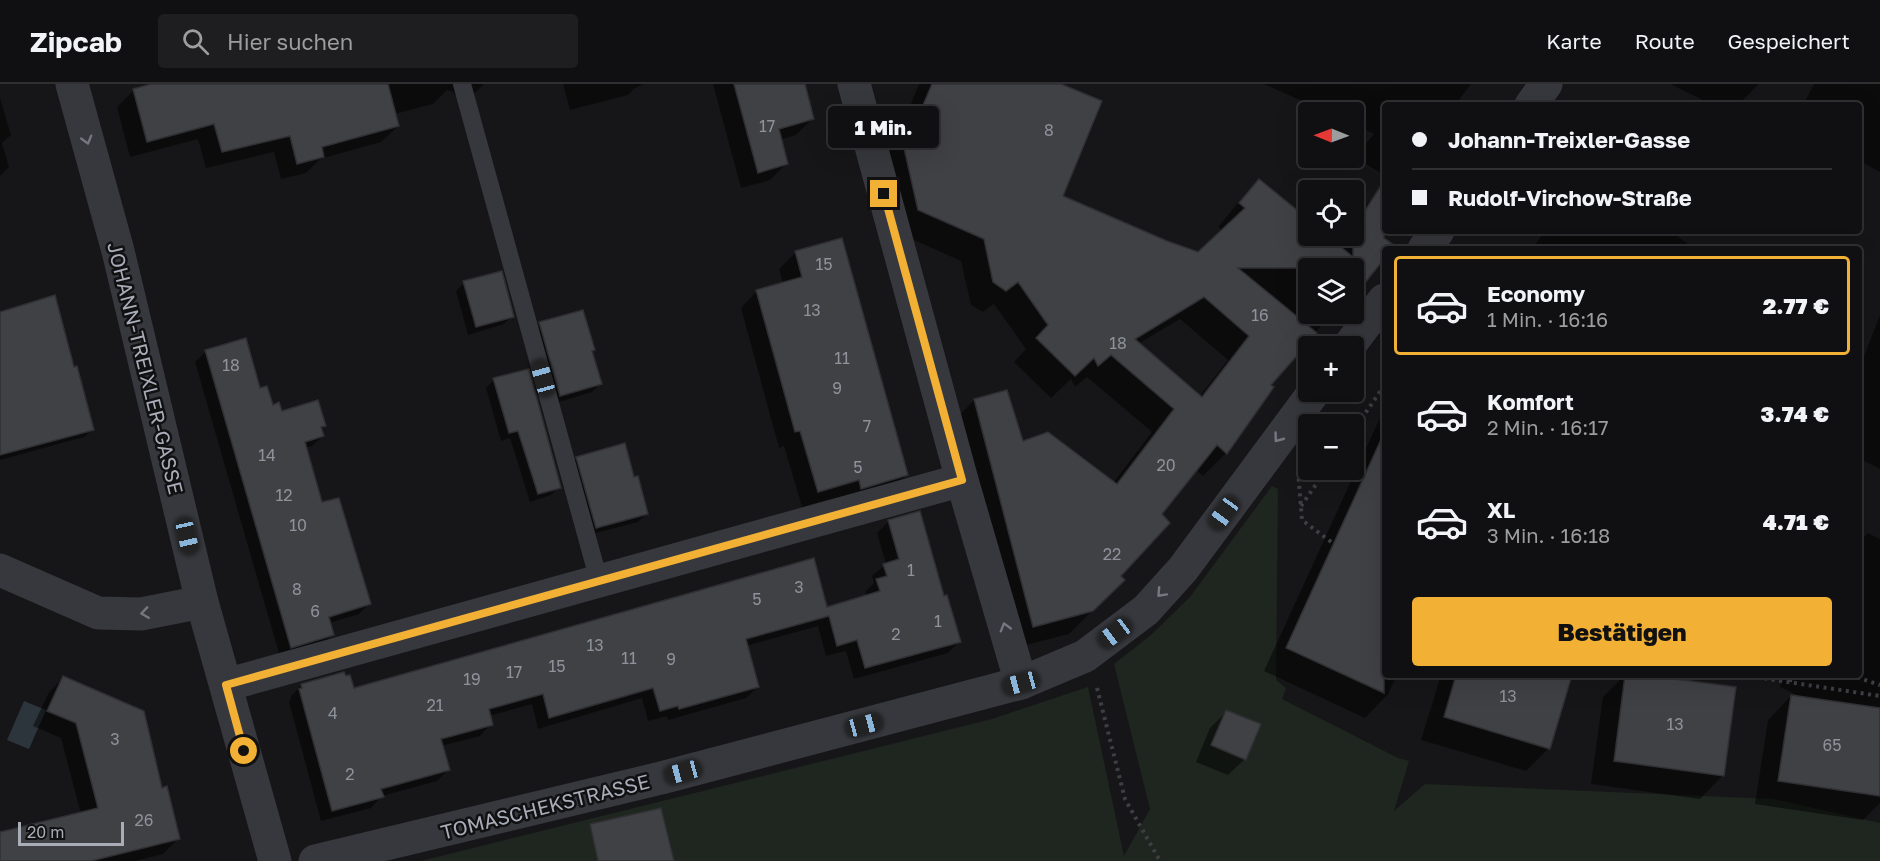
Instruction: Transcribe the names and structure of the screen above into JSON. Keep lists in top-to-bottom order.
{
  "streets": {
    "street": ["JOHANN-TREIXLER-GASSE", "TOMASCHEKSTRASSE"]
  },
  "one_way": ["JOHANN-TREIXLER-GASSE"],
  "house_numbers": [
    "17",
    "8",
    "15",
    "13",
    "16",
    "18",
    "11",
    "18",
    "9",
    "7",
    "14",
    "20",
    "5",
    "12",
    "10",
    "22",
    "1",
    "3",
    "8",
    "5",
    "6",
    "1",
    "2",
    "13",
    "11",
    "9",
    "15",
    "17",
    "19",
    "13",
    "21",
    "4",
    "13",
    "3",
    "65",
    "2",
    "26"
  ],
  "scale_bar": "20 m",
  "north": "left",
  "page": {
    "header": "Zipcab",
    "search": "Hier suchen",
    "nav": ["Karte", "Route", "Gespeichert"],
    "map_buttons": ["+", "−"],
    "banner": ["Johann-Treixler-Gasse", "Rudolf-Virchow-Straße"],
    "bubble": "1 Min.",
    "list": [
      {
        "name": "Economy",
        "note": "1 Min. · 16:16",
        "value": "2.77 €"
      },
      {
        "name": "Komfort",
        "note": "2 Min. · 16:17",
        "value": "3.74 €"
      },
      {
        "name": "XL",
        "note": "3 Min. · 16:18",
        "value": "4.71 €"
      }
    ],
    "buttons": "Bestätigen",
    "scale": "20 m"
  }
}
